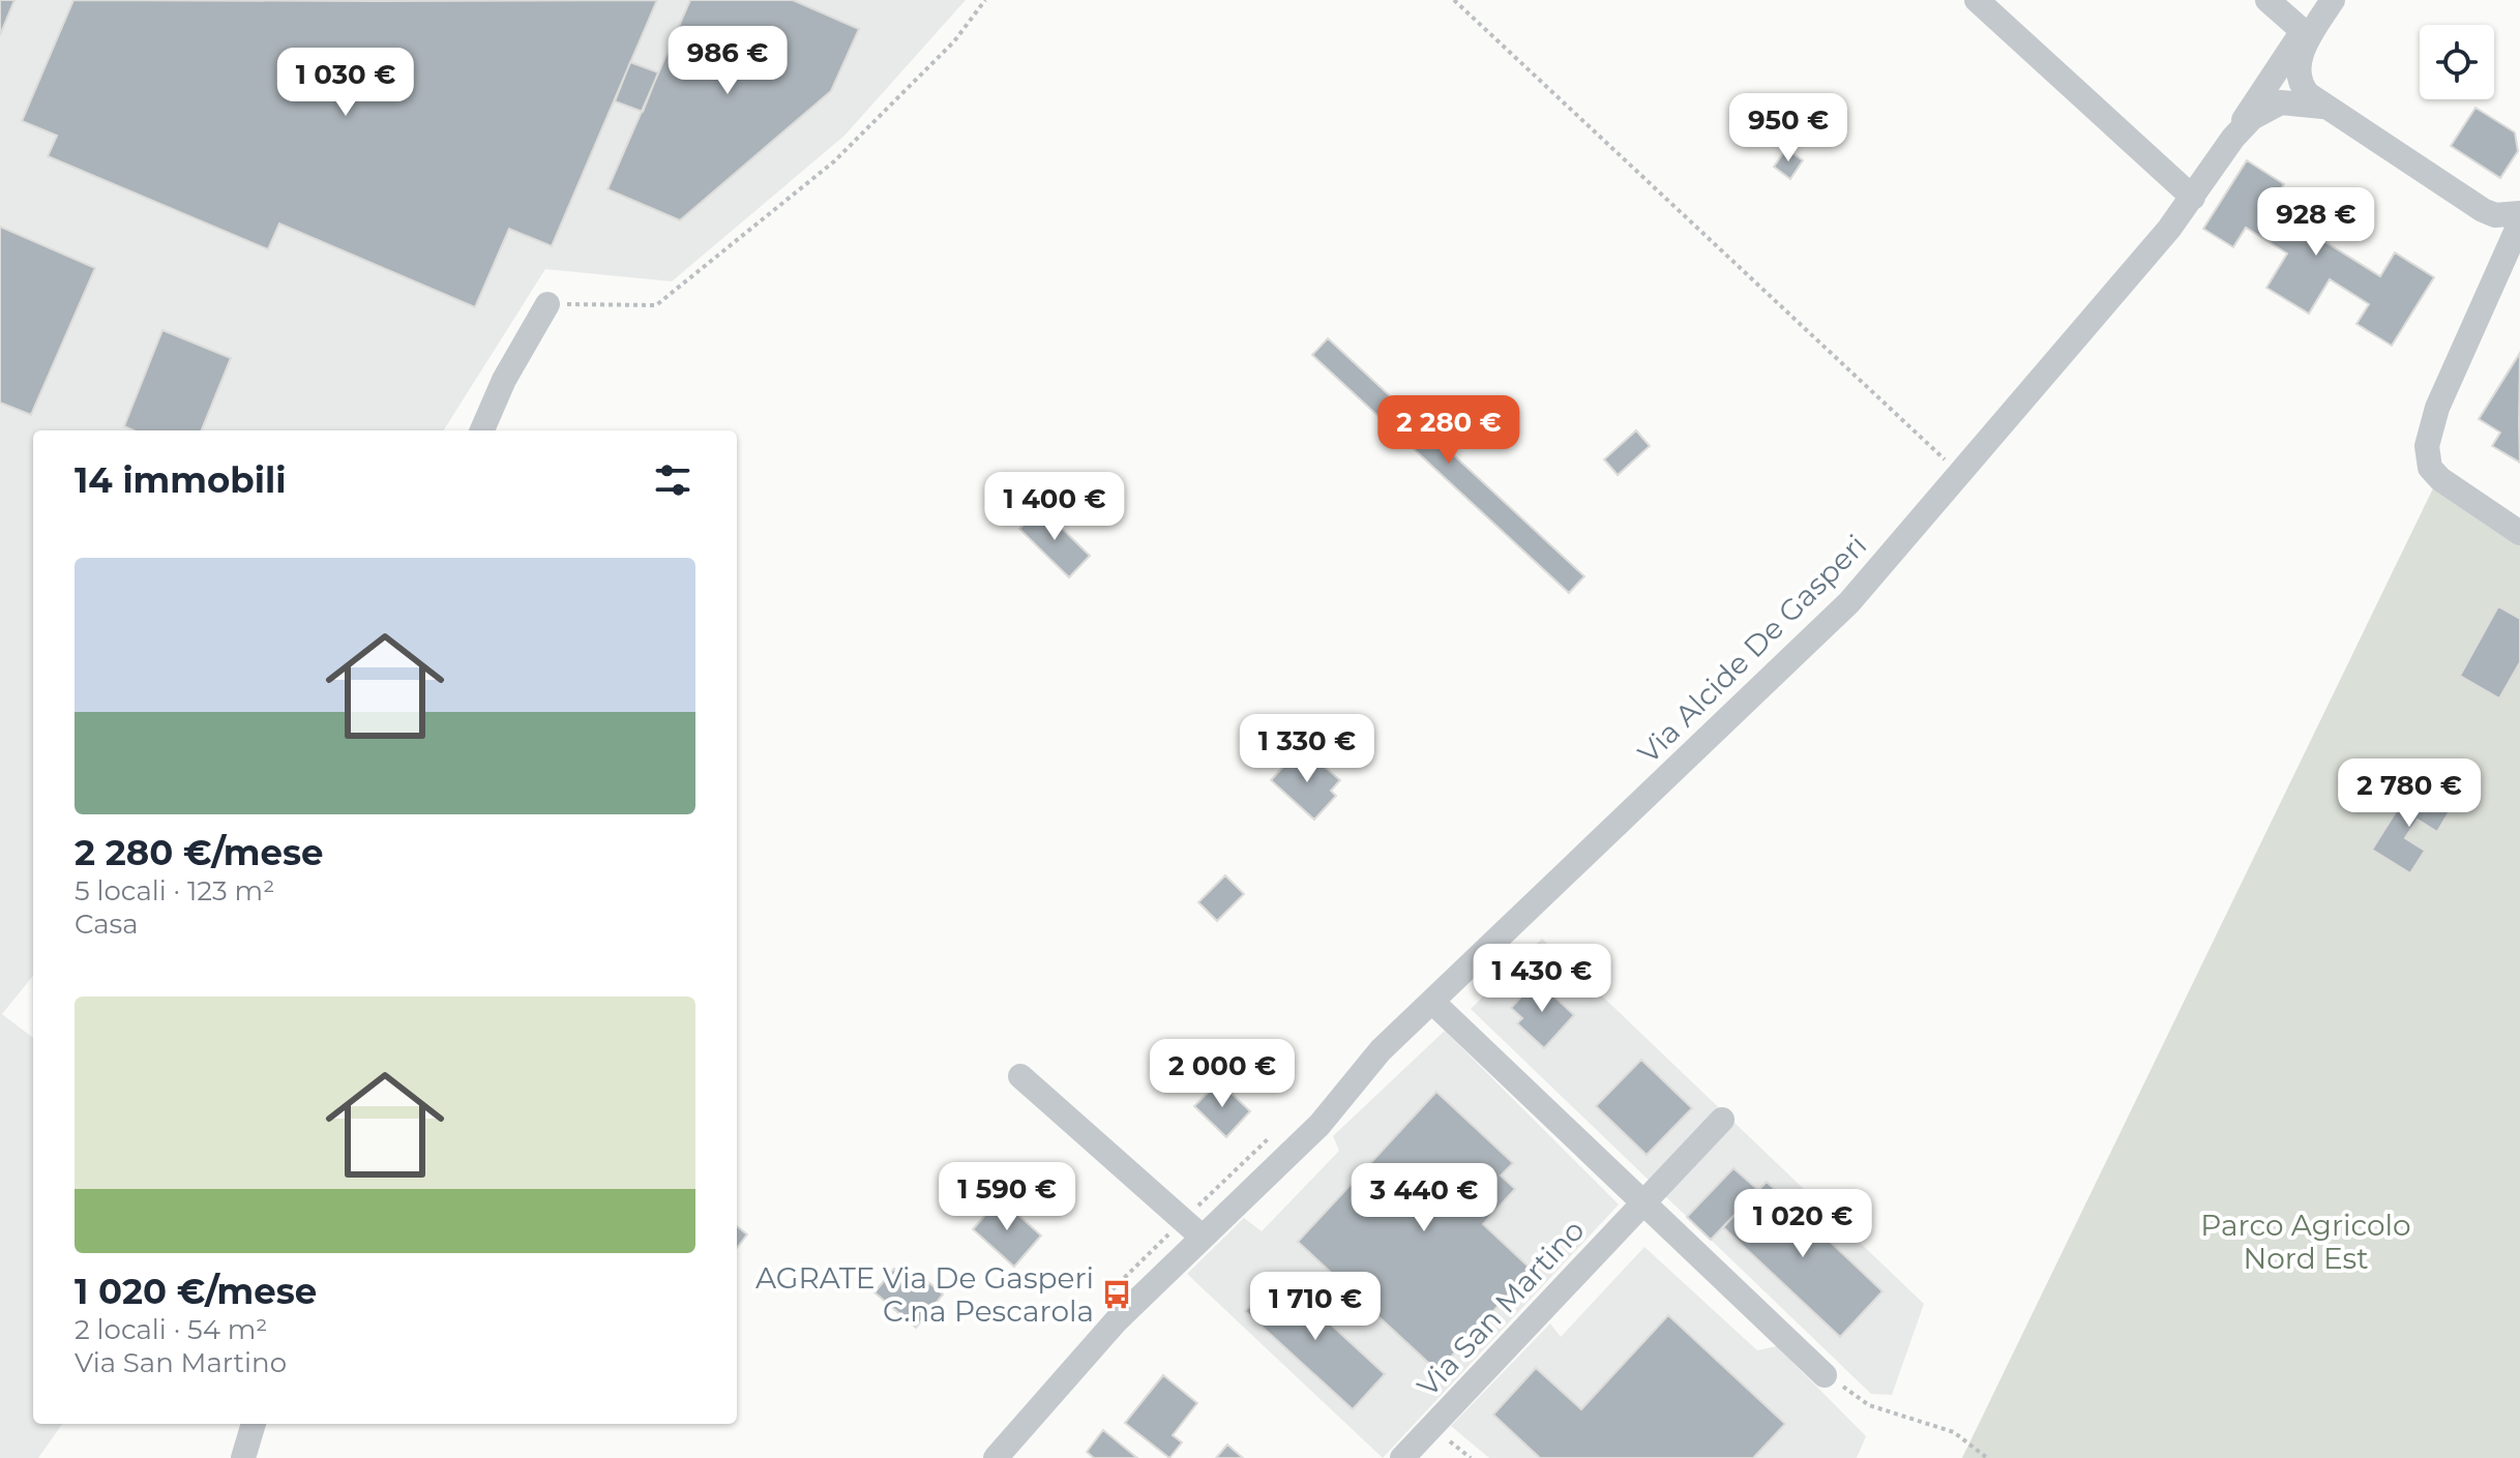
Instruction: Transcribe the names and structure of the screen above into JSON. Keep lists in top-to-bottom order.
{
  "streets": {
    "street": ["Via Alcide De Gasperi", "Via San Martino"]
  },
  "parks": ["Parco Agricolo Nord Est"],
  "places": {
    "bus stop": ["AGRATE Via De Gasperi C.na Pescarola"]
  },
  "page": {
    "price": [
      "986 €",
      "1 030 €",
      "950 €",
      "928 €",
      "2 280 €",
      "1 400 €",
      "1 330 €",
      "2 780 €",
      "1 430 €",
      "2 000 €",
      "1 590 €",
      "3 440 €",
      "1 020 €",
      "1 710 €"
    ],
    "heading": "14 immobili",
    "list": [
      {
        "name": "2 280 €/mese",
        "note": "5 locali · 123 m² · Casa"
      },
      {
        "name": "1 020 €/mese",
        "note": "2 locali · 54 m² · Via San Martino"
      }
    ]
  }
}
